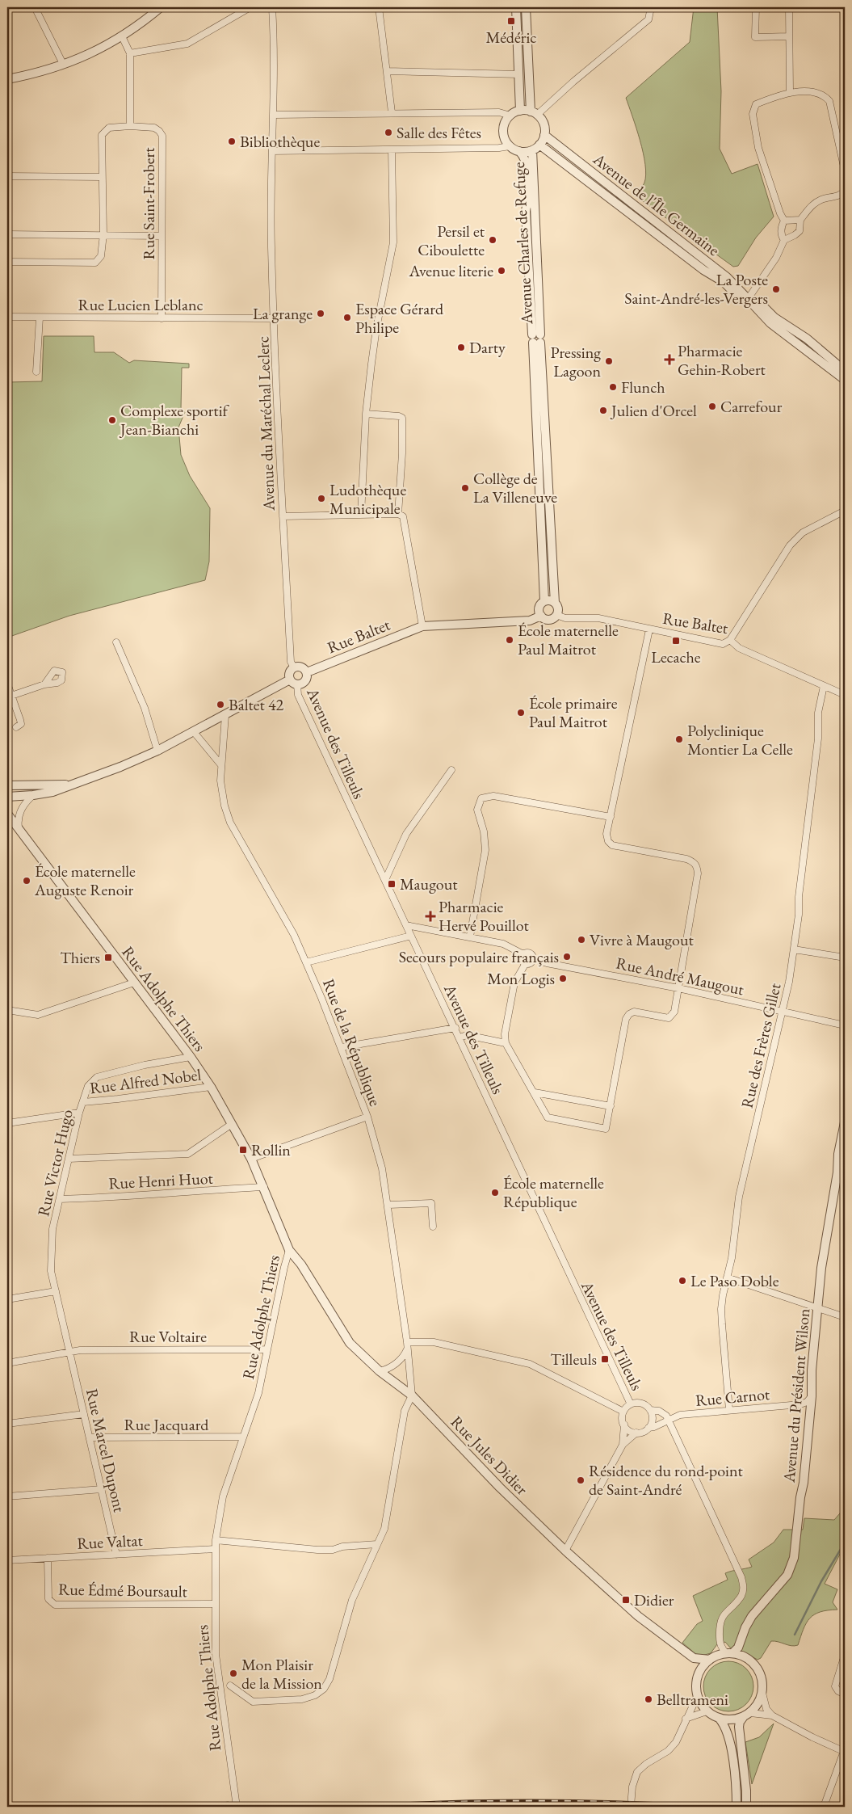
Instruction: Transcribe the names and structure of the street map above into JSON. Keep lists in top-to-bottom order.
{
  "streets": {
    "street": [
      "Rue Saint-Frobert",
      "Avenue de l'Île Germaine",
      "Avenue Charles de Refuge",
      "Rue Lucien Leblanc",
      "Avenue du Maréchal Leclerc",
      "Rue Baltet",
      "Avenue des Tilleuls",
      "Rue André Maugout",
      "Rue Adolphe Thiers",
      "Rue de la République",
      "Rue des Frères Gillet",
      "Rue Alfred Nobel",
      "Rue Victor Hugo",
      "Rue Henri Huot",
      "Rue Voltaire",
      "Avenue du Président Wilson",
      "Rue Carnot",
      "Rue Jacquard",
      "Rue Marcel Dupont",
      "Rue Jules Didier",
      "Rue Valtat",
      "Rue Édmé Boursault"
    ]
  },
  "crossings": [
    ["Rue Saint-Frobert", "Rue Lucien Leblanc"],
    ["Avenue de l'Île Germaine", "Avenue Charles de Refuge"],
    ["Avenue Charles de Refuge", "Rue Baltet"],
    ["Rue Lucien Leblanc", "Avenue du Maréchal Leclerc"],
    ["Avenue du Maréchal Leclerc", "Rue Baltet"],
    ["Avenue du Maréchal Leclerc", "Avenue des Tilleuls"],
    ["Rue Baltet", "Avenue des Tilleuls"],
    ["Rue Baltet", "Rue des Frères Gillet"],
    ["Avenue des Tilleuls", "Rue Carnot"],
    ["Rue André Maugout", "Rue des Frères Gillet"],
    ["Rue Adolphe Thiers", "Rue Alfred Nobel"],
    ["Rue Adolphe Thiers", "Rue Victor Hugo"],
    ["Rue Adolphe Thiers", "Rue Henri Huot"],
    ["Rue Adolphe Thiers", "Rue Voltaire"],
    ["Rue Adolphe Thiers", "Rue Jacquard"],
    ["Rue Adolphe Thiers", "Rue Jules Didier"],
    ["Rue Adolphe Thiers", "Rue Valtat"],
    ["Rue Adolphe Thiers", "Rue Édmé Boursault"],
    ["Rue de la République", "Rue Jules Didier"],
    ["Rue des Frères Gillet", "Rue Carnot"],
    ["Rue Alfred Nobel", "Rue Victor Hugo"],
    ["Rue Victor Hugo", "Rue Henri Huot"],
    ["Rue Victor Hugo", "Rue Voltaire"],
    ["Rue Victor Hugo", "Rue Marcel Dupont"],
    ["Rue Voltaire", "Rue Marcel Dupont"],
    ["Rue Jacquard", "Rue Marcel Dupont"],
    ["Rue Marcel Dupont", "Rue Valtat"],
    ["Rue Valtat", "Rue Édmé Boursault"]
  ],
  "places": {
    "transit": [
      "Médéric",
      "Lecache",
      "Maugout",
      "Thiers",
      "Rollin",
      "Tilleuls",
      "Didier"
    ],
    "other": [
      "Salle des Fêtes",
      "Bibliothèque",
      "Persil et Ciboulette",
      "Avenue literie",
      "La Poste Saint-André-les-Vergers",
      "La grange",
      "Espace Gérard Philipe",
      "Darty",
      "Pressing Lagoon",
      "Flunch",
      "Carrefour",
      "Julien d'Orcel",
      "Complexe sportif Jean-Bianchi",
      "Collège de La Villeneuve",
      "Ludothèque Municipale",
      "École maternelle Paul Maitrot",
      "Baltet 42",
      "École primaire Paul Maitrot",
      "Polyclinique Montier La Celle",
      "École maternelle Auguste Renoir",
      "Vivre à Maugout",
      "Secours populaire français",
      "Mon Logis",
      "École maternelle République",
      "Le Paso Doble",
      "Résidence du rond-point de Saint-André",
      "Mon Plaisir de la Mission",
      "Belltrameni"
    ],
    "health": ["Pharmacie Gehin-Robert", "Pharmacie Hervé Pouillot"]
  }
}
